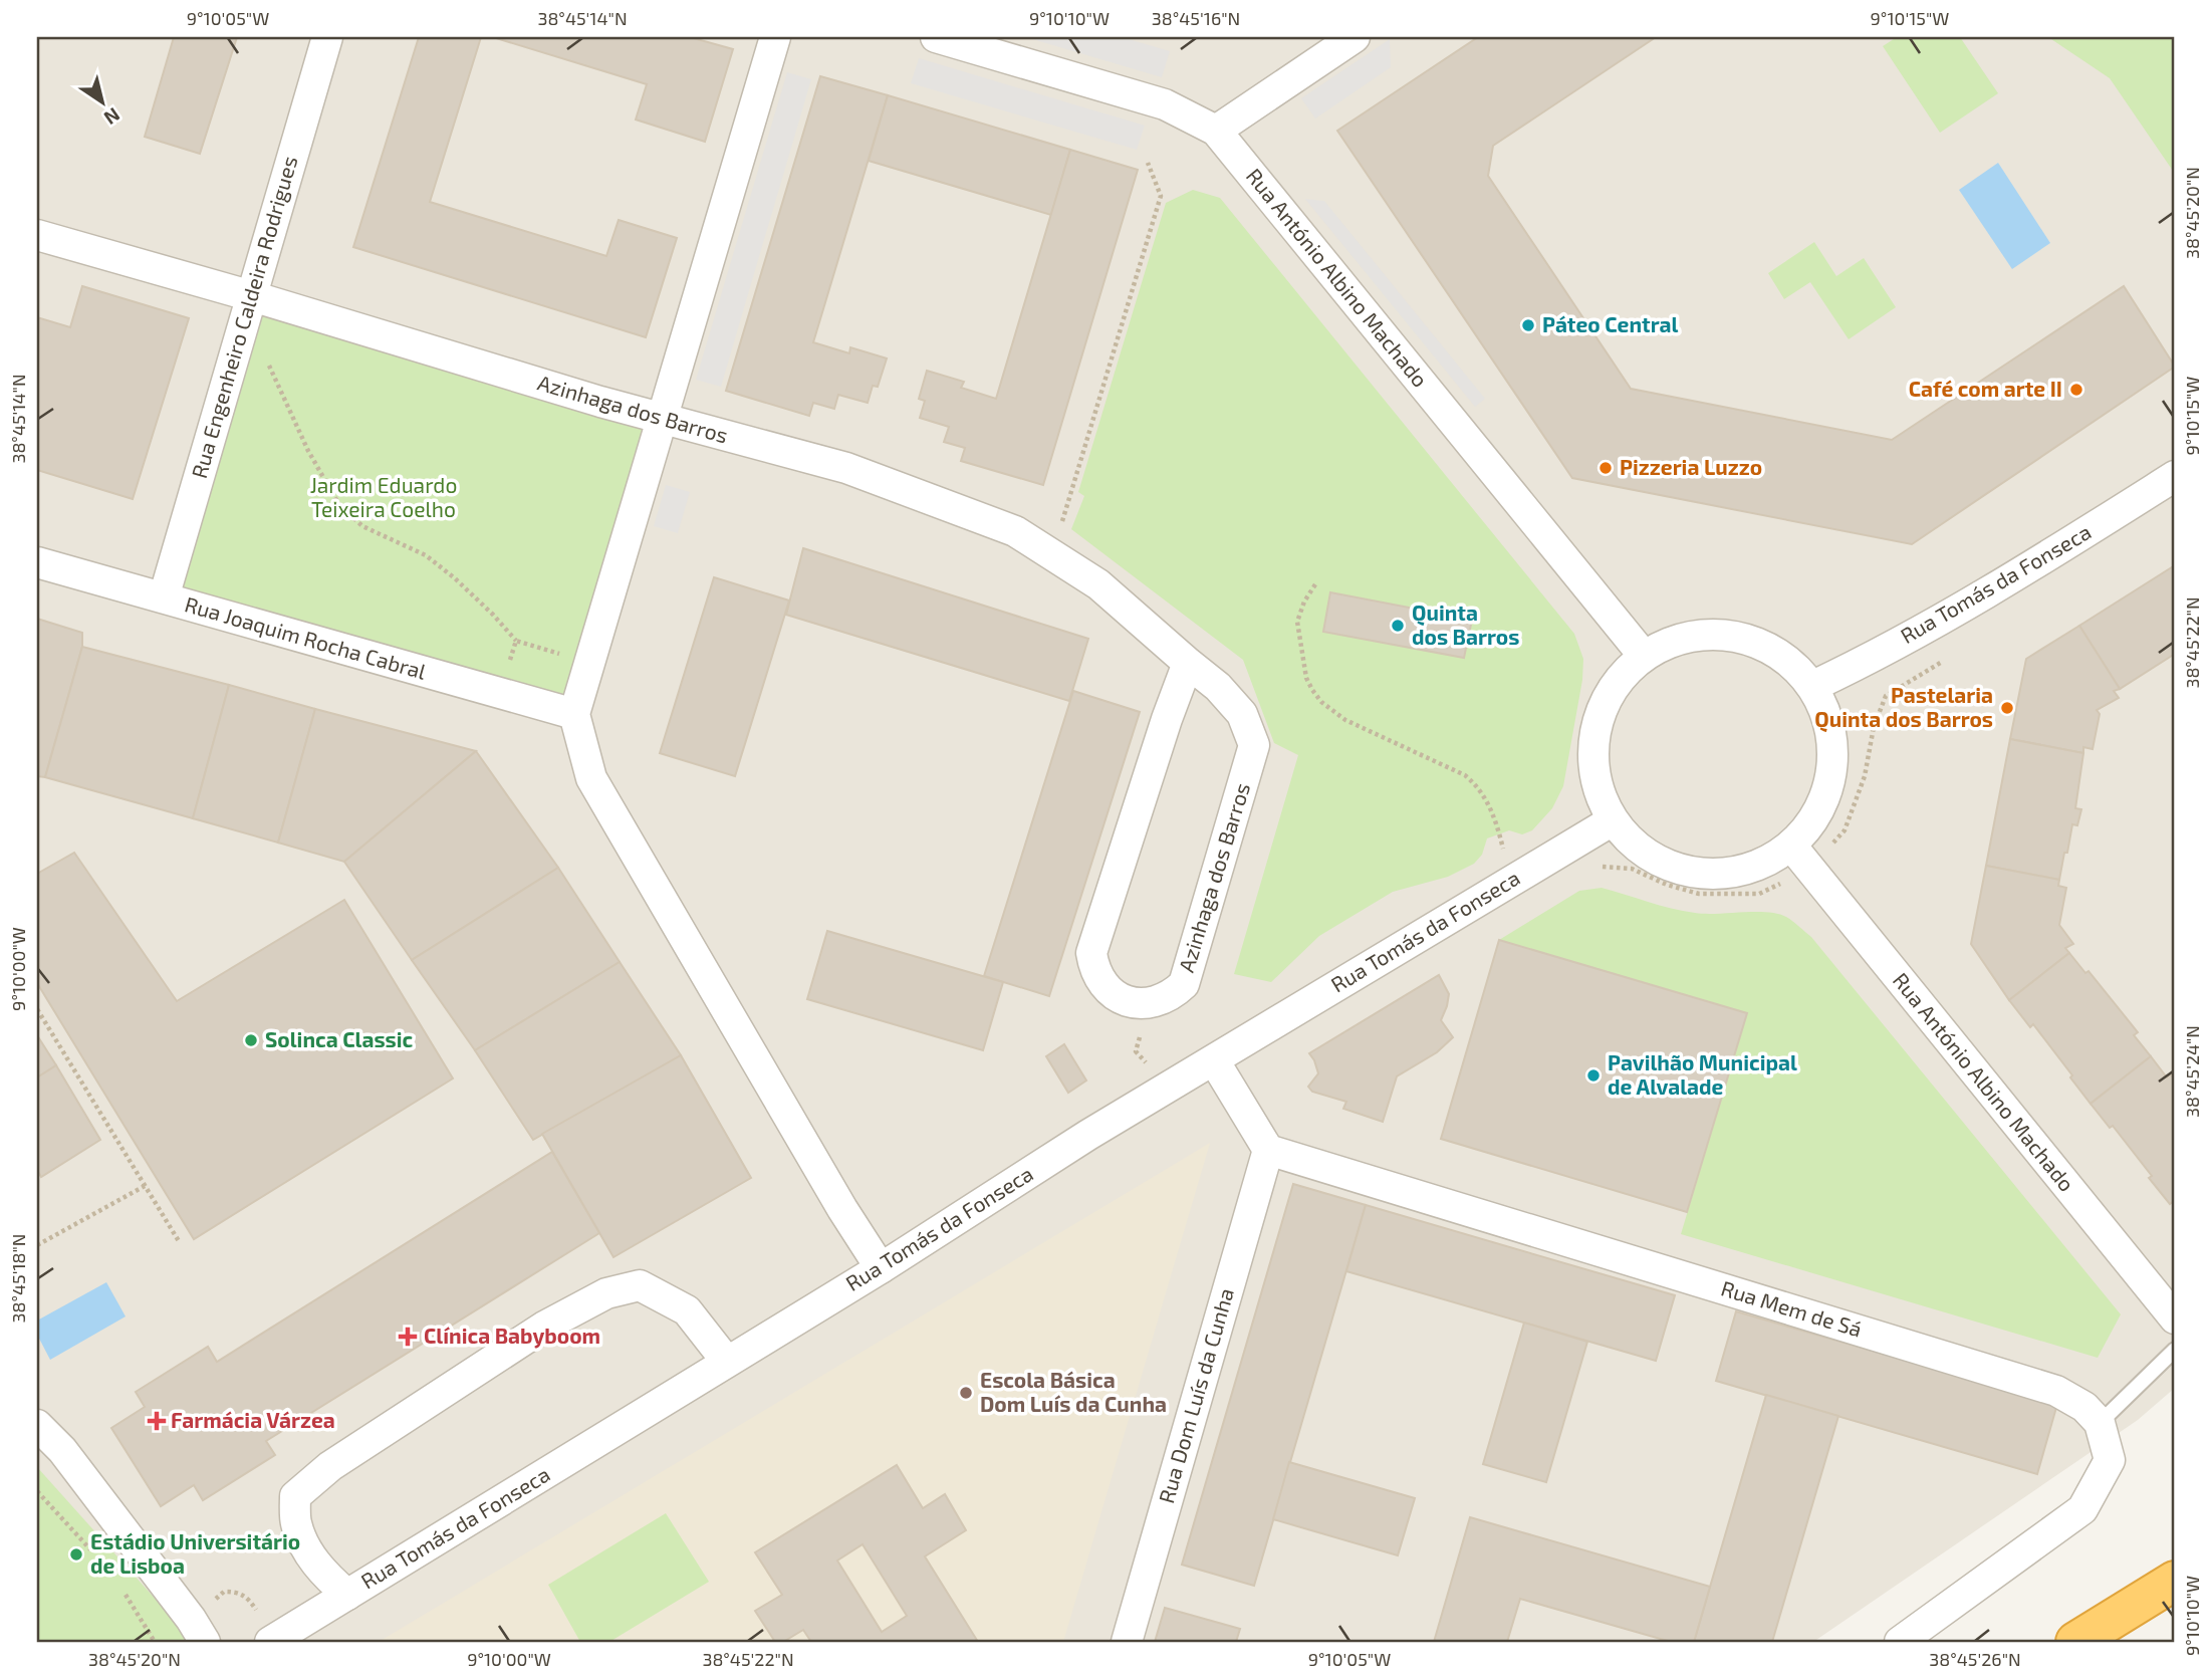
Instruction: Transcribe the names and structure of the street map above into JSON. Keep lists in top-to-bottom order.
{
  "streets": {
    "street": [
      "Rua António Albino Machado",
      "Rua Engenheiro Caldeira Rodrigues",
      "Azinhaga dos Barros",
      "Rua Tomás da Fonseca",
      "Rua Joaquim Rocha Cabral",
      "Rua Mem de Sá",
      "Rua Dom Luís da Cunha"
    ]
  },
  "crossings": [
    ["Rua António Albino Machado", "Rua Tomás da Fonseca"],
    ["Rua Engenheiro Caldeira Rodrigues", "Azinhaga dos Barros"],
    ["Rua Engenheiro Caldeira Rodrigues", "Rua Joaquim Rocha Cabral"],
    ["Rua Mem de Sá", "Rua Dom Luís da Cunha"]
  ],
  "parks": ["Jardim Eduardo Teixeira Coelho"],
  "places": {
    "other": [
      "Páteo Central",
      "Café com arte II",
      "Pizzeria Luzzo",
      "Quinta dos Barros",
      "Pastelaria Quinta dos Barros",
      "Solinca Classic",
      "Pavilhão Municipal de Alvalade",
      "Escola Básica Dom Luís da Cunha",
      "Estádio Universitário de Lisboa"
    ],
    "health": ["Clínica Babyboom", "Farmácia Várzea"]
  },
  "north": "bottom right",
  "coordinates": [
    "9°10'05\"W",
    "38°45'14\"N",
    "9°10'10\"W",
    "38°45'16\"N",
    "9°10'15\"W",
    "38°45'20\"N",
    "38°45'22\"N",
    "9°10'00\"W",
    "38°45'24\"N",
    "38°45'18\"N",
    "38°45'26\"N"
  ]
}
